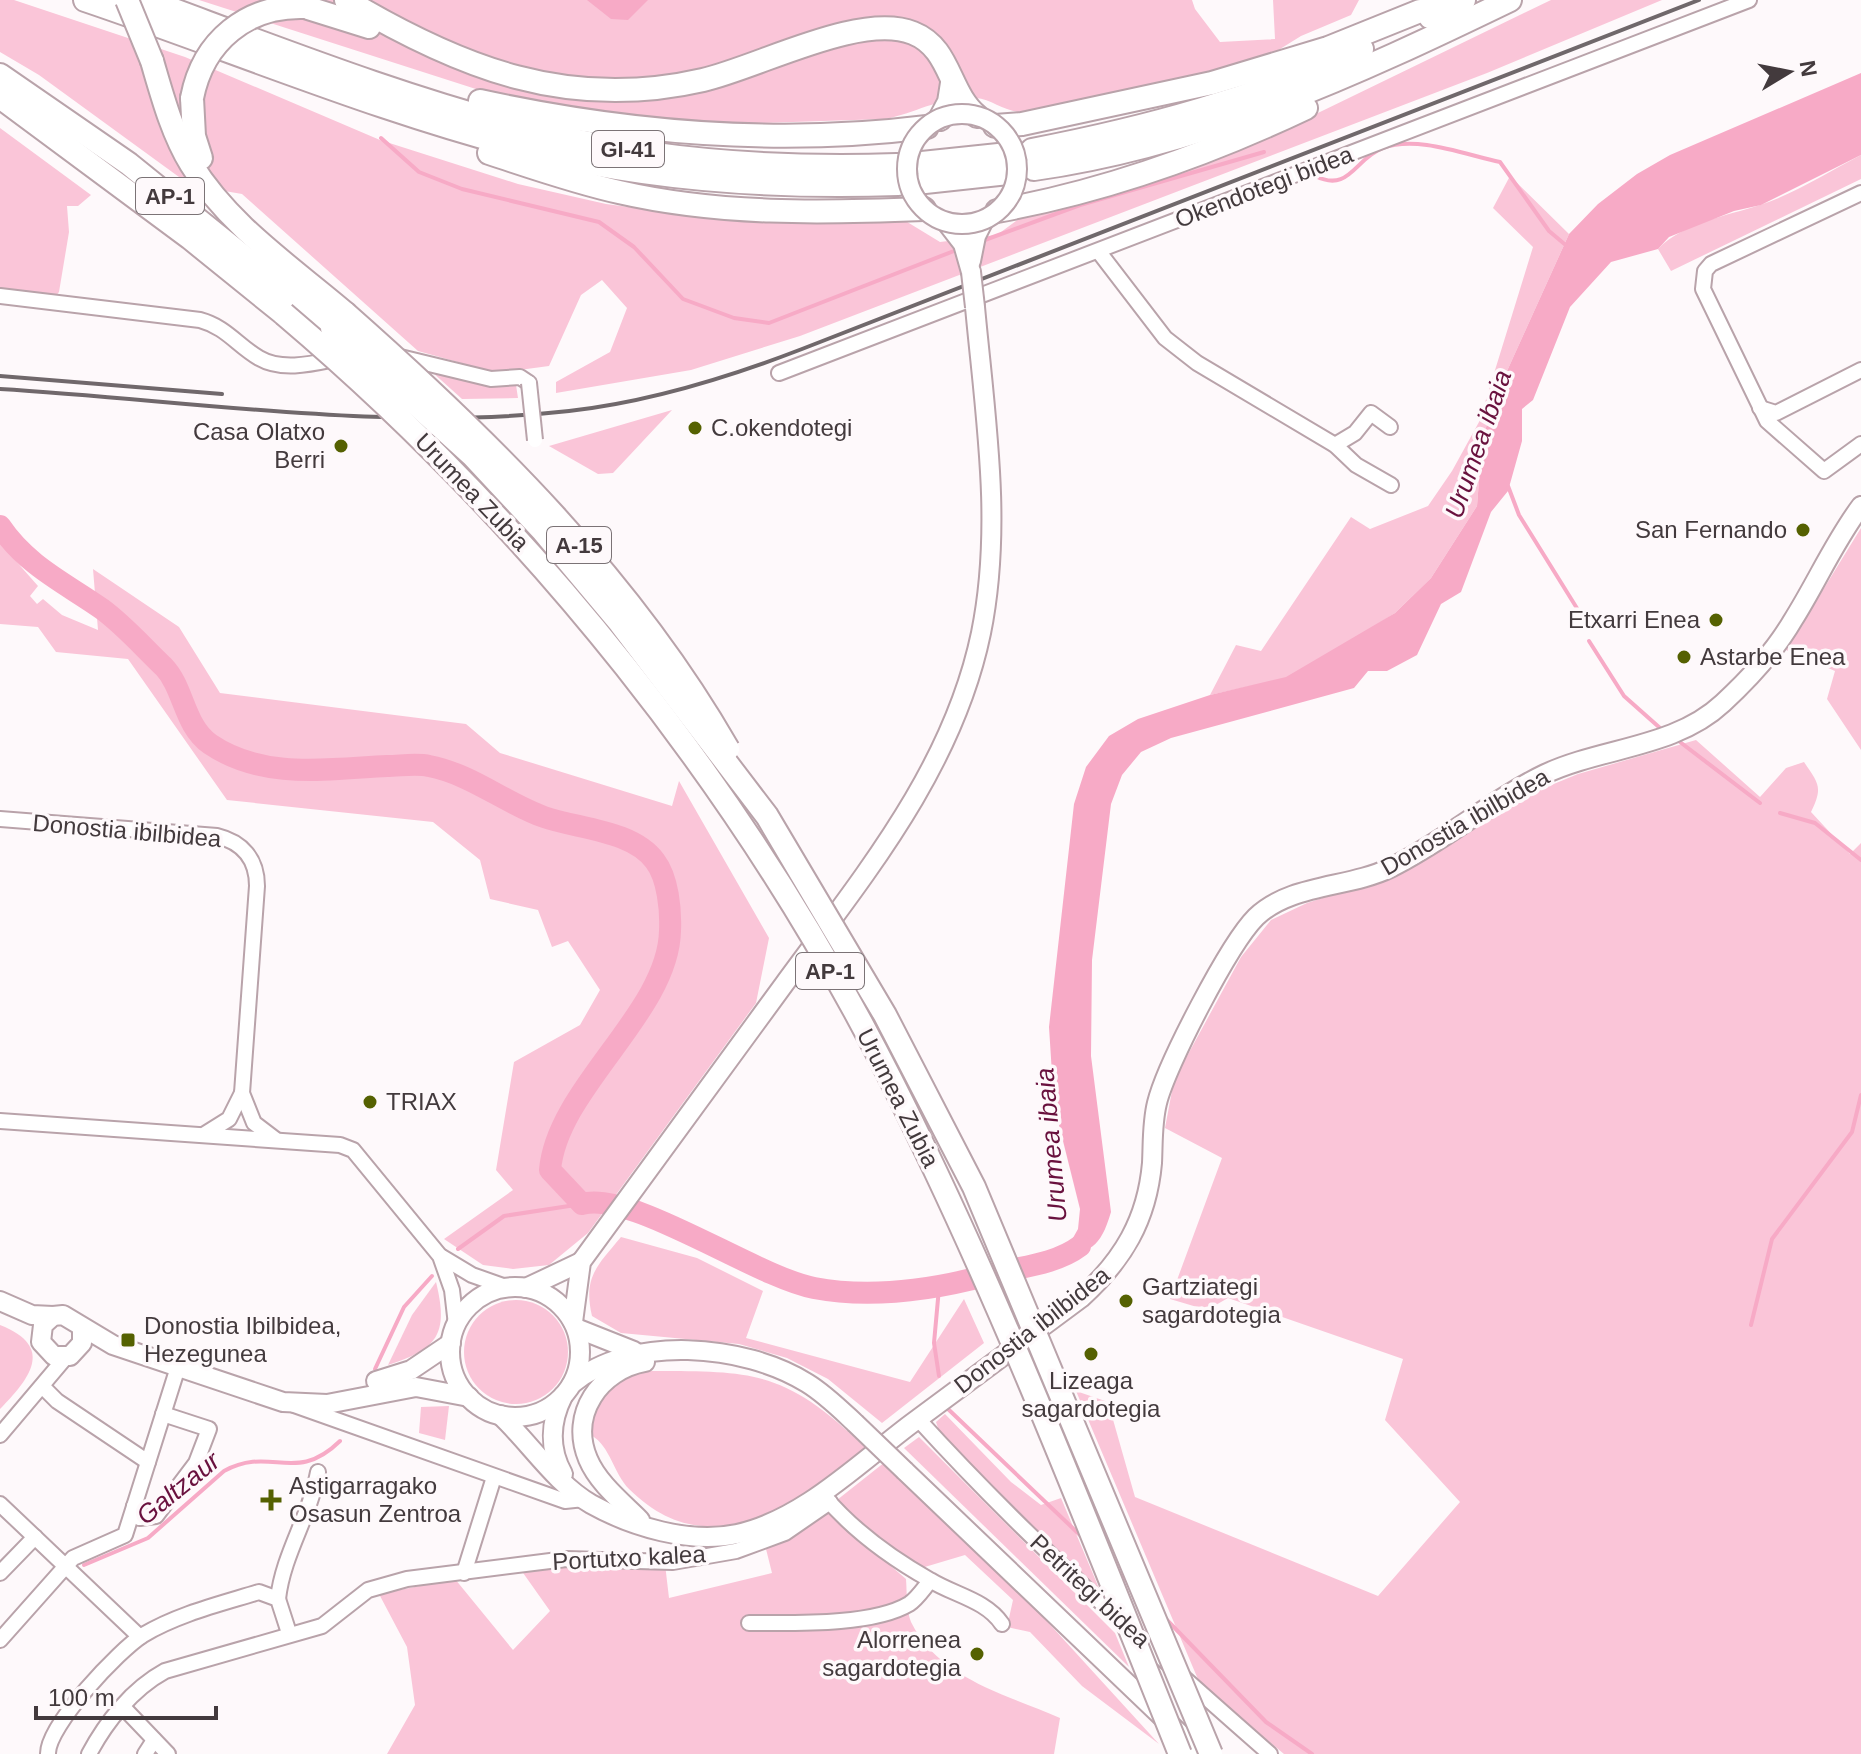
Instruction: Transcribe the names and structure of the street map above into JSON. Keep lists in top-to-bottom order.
{
  "streets": {
    "highway": [
      "GI-41",
      "AP-1",
      "Urumea Zubia",
      "A-15"
    ],
    "main road": ["Donostia ibilbidea"],
    "street": ["Okendotegi bidea", "Portutxo kalea", "Petritegi bidea"]
  },
  "crossings": [
    ["AP-1", "Urumea Zubia"],
    ["AP-1", "A-15"],
    ["Urumea Zubia", "A-15"],
    ["Donostia ibilbidea", "Portutxo kalea"],
    ["Donostia ibilbidea", "Petritegi bidea"]
  ],
  "water": ["Urumea ibaia", "Galtzaur"],
  "places": {
    "other": [
      "C.okendotegi",
      "Casa Olatxo Berri",
      "San Fernando",
      "Etxarri Enea",
      "Astarbe Enea",
      "TRIAX",
      "Gartziategi sagardotegia",
      "Lizeaga sagardotegia",
      "Alorrenea sagardotegia"
    ],
    "transit": ["Donostia Ibilbidea, Hezegunea"],
    "health": ["Astigarragako Osasun Zentroa"]
  },
  "scale_bar": "100 m",
  "north": "right"
}
